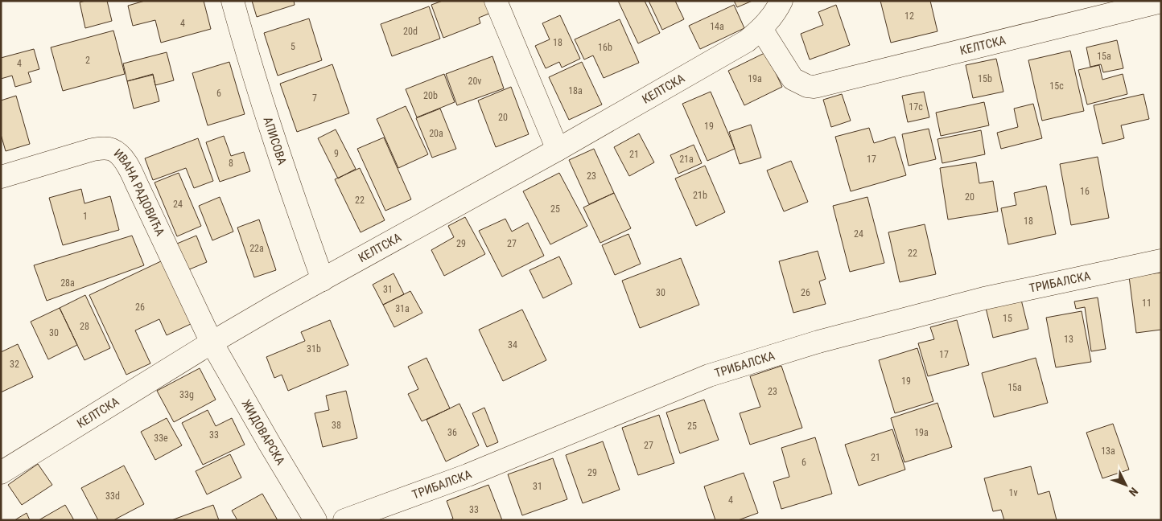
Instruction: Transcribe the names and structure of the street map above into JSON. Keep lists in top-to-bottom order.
{
  "streets": {
    "street": [
      "КЕЛТСКА",
      "АПИСОВА",
      "ИВАНА РАДОВИЋА",
      "ТРИБАЛСКА",
      "ЖИДОВАРСКА"
    ]
  },
  "crossings": [
    ["КЕЛТСКА", "АПИСОВА"],
    ["КЕЛТСКА", "ИВАНА РАДОВИЋА"],
    ["КЕЛТСКА", "ЖИДОВАРСКА"],
    ["ИВАНА РАДОВИЋА", "ЖИДОВАРСКА"]
  ],
  "house_numbers": [
    "12",
    "4",
    "14a",
    "20d",
    "18",
    "5",
    "16b",
    "15a",
    "2",
    "4",
    "19a",
    "15b",
    "20v",
    "15c",
    "18a",
    "6",
    "20b",
    "7",
    "17c",
    "20",
    "19",
    "20a",
    "9",
    "21",
    "21a",
    "17",
    "8",
    "23",
    "16",
    "21b",
    "20",
    "22",
    "24",
    "25",
    "1",
    "18",
    "24",
    "29",
    "27",
    "22a",
    "22",
    "28a",
    "31",
    "30",
    "26",
    "11",
    "26",
    "31a",
    "15",
    "28",
    "30",
    "13",
    "34",
    "31b",
    "17",
    "32",
    "19",
    "15a",
    "23",
    "33g",
    "38",
    "25",
    "36",
    "19a",
    "33",
    "33e",
    "27",
    "13a",
    "21",
    "6",
    "29",
    "31",
    "1v",
    "33d",
    "4",
    "33"
  ],
  "north": "bottom right"
}
